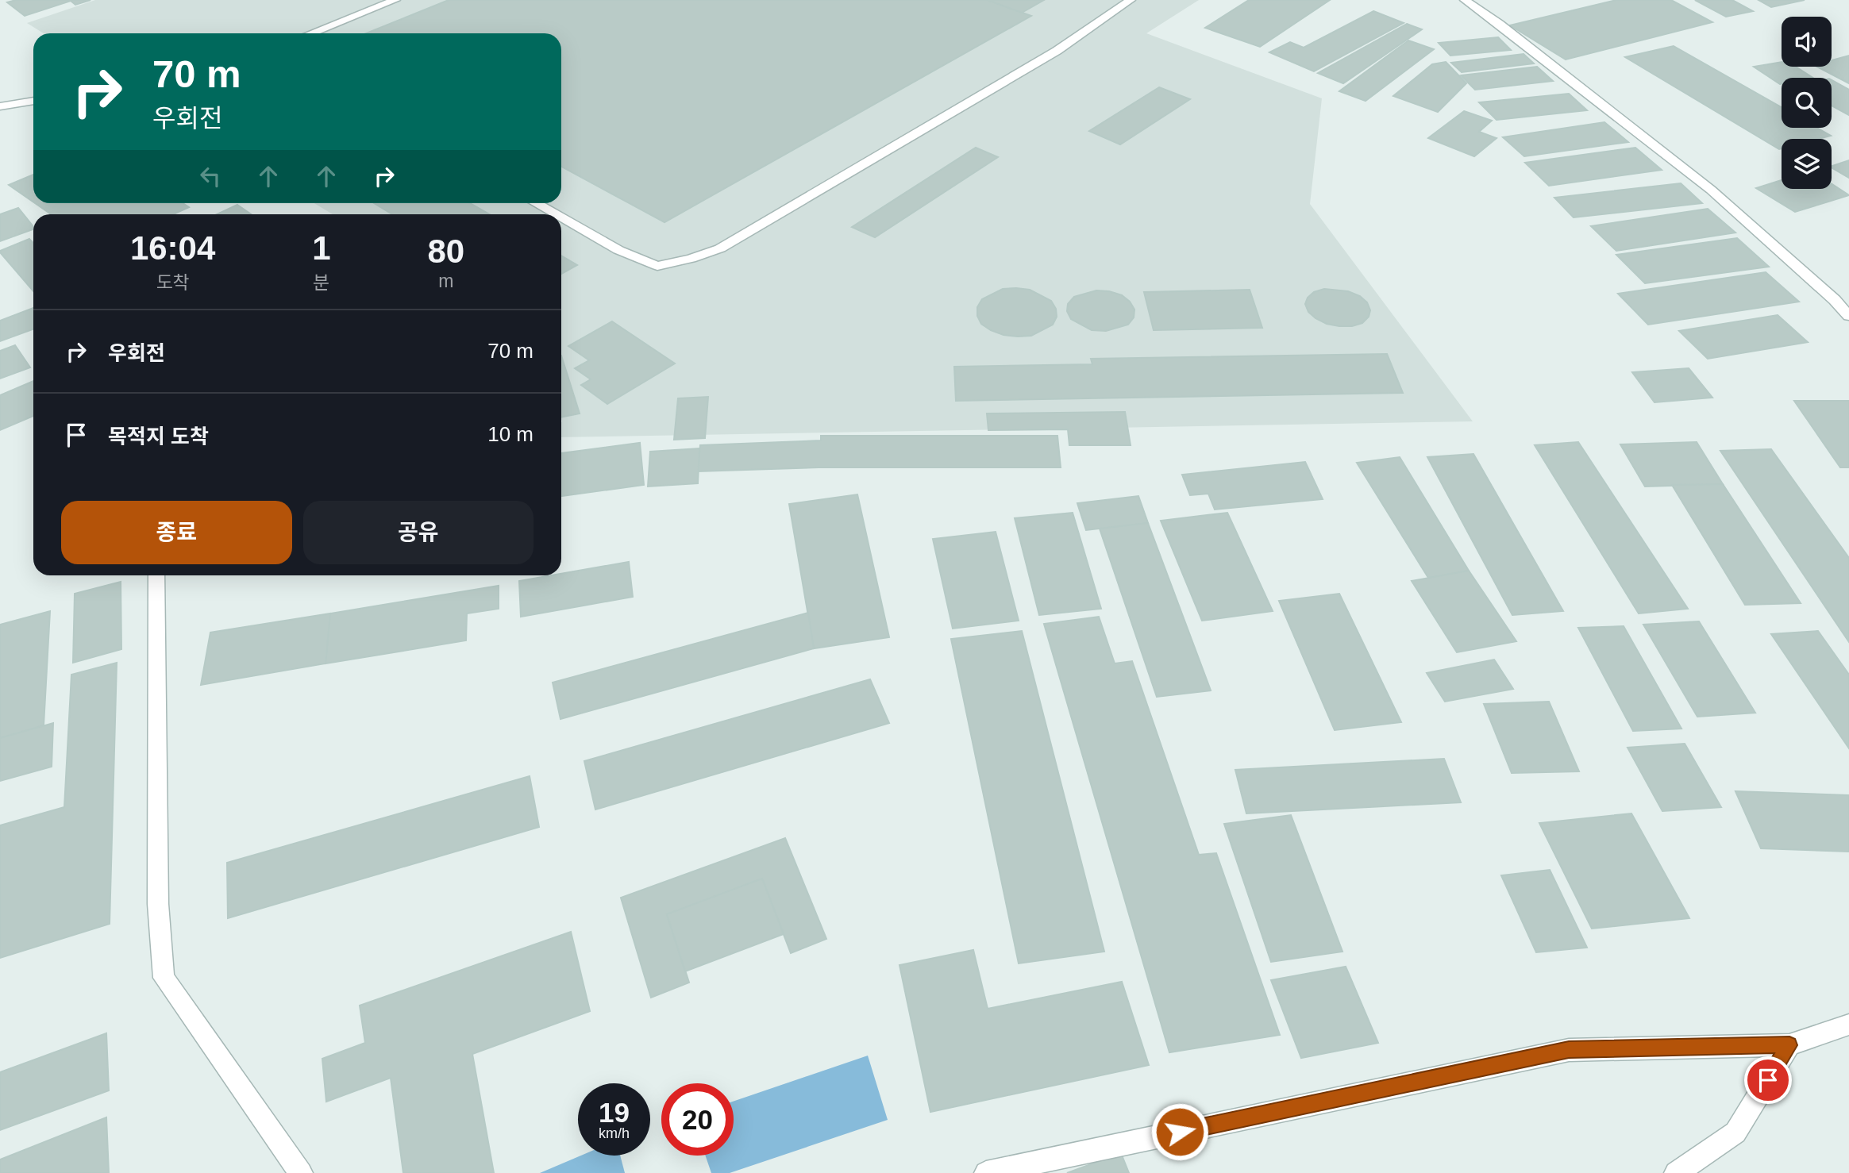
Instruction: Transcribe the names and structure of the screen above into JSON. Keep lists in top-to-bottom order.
{
  "page": {
    "turn": ["70 m", "우회전"],
    "eta": [
      "16:04",
      "도착",
      "1",
      "분",
      "80",
      "m"
    ],
    "list": [
      {
        "name": "우회전",
        "value": "70 m"
      },
      {
        "name": "목적지 도착",
        "value": "10 m"
      }
    ],
    "buttons": ["종료", "공유"],
    "speed": "19 km/h",
    "limit": "20"
  }
}
